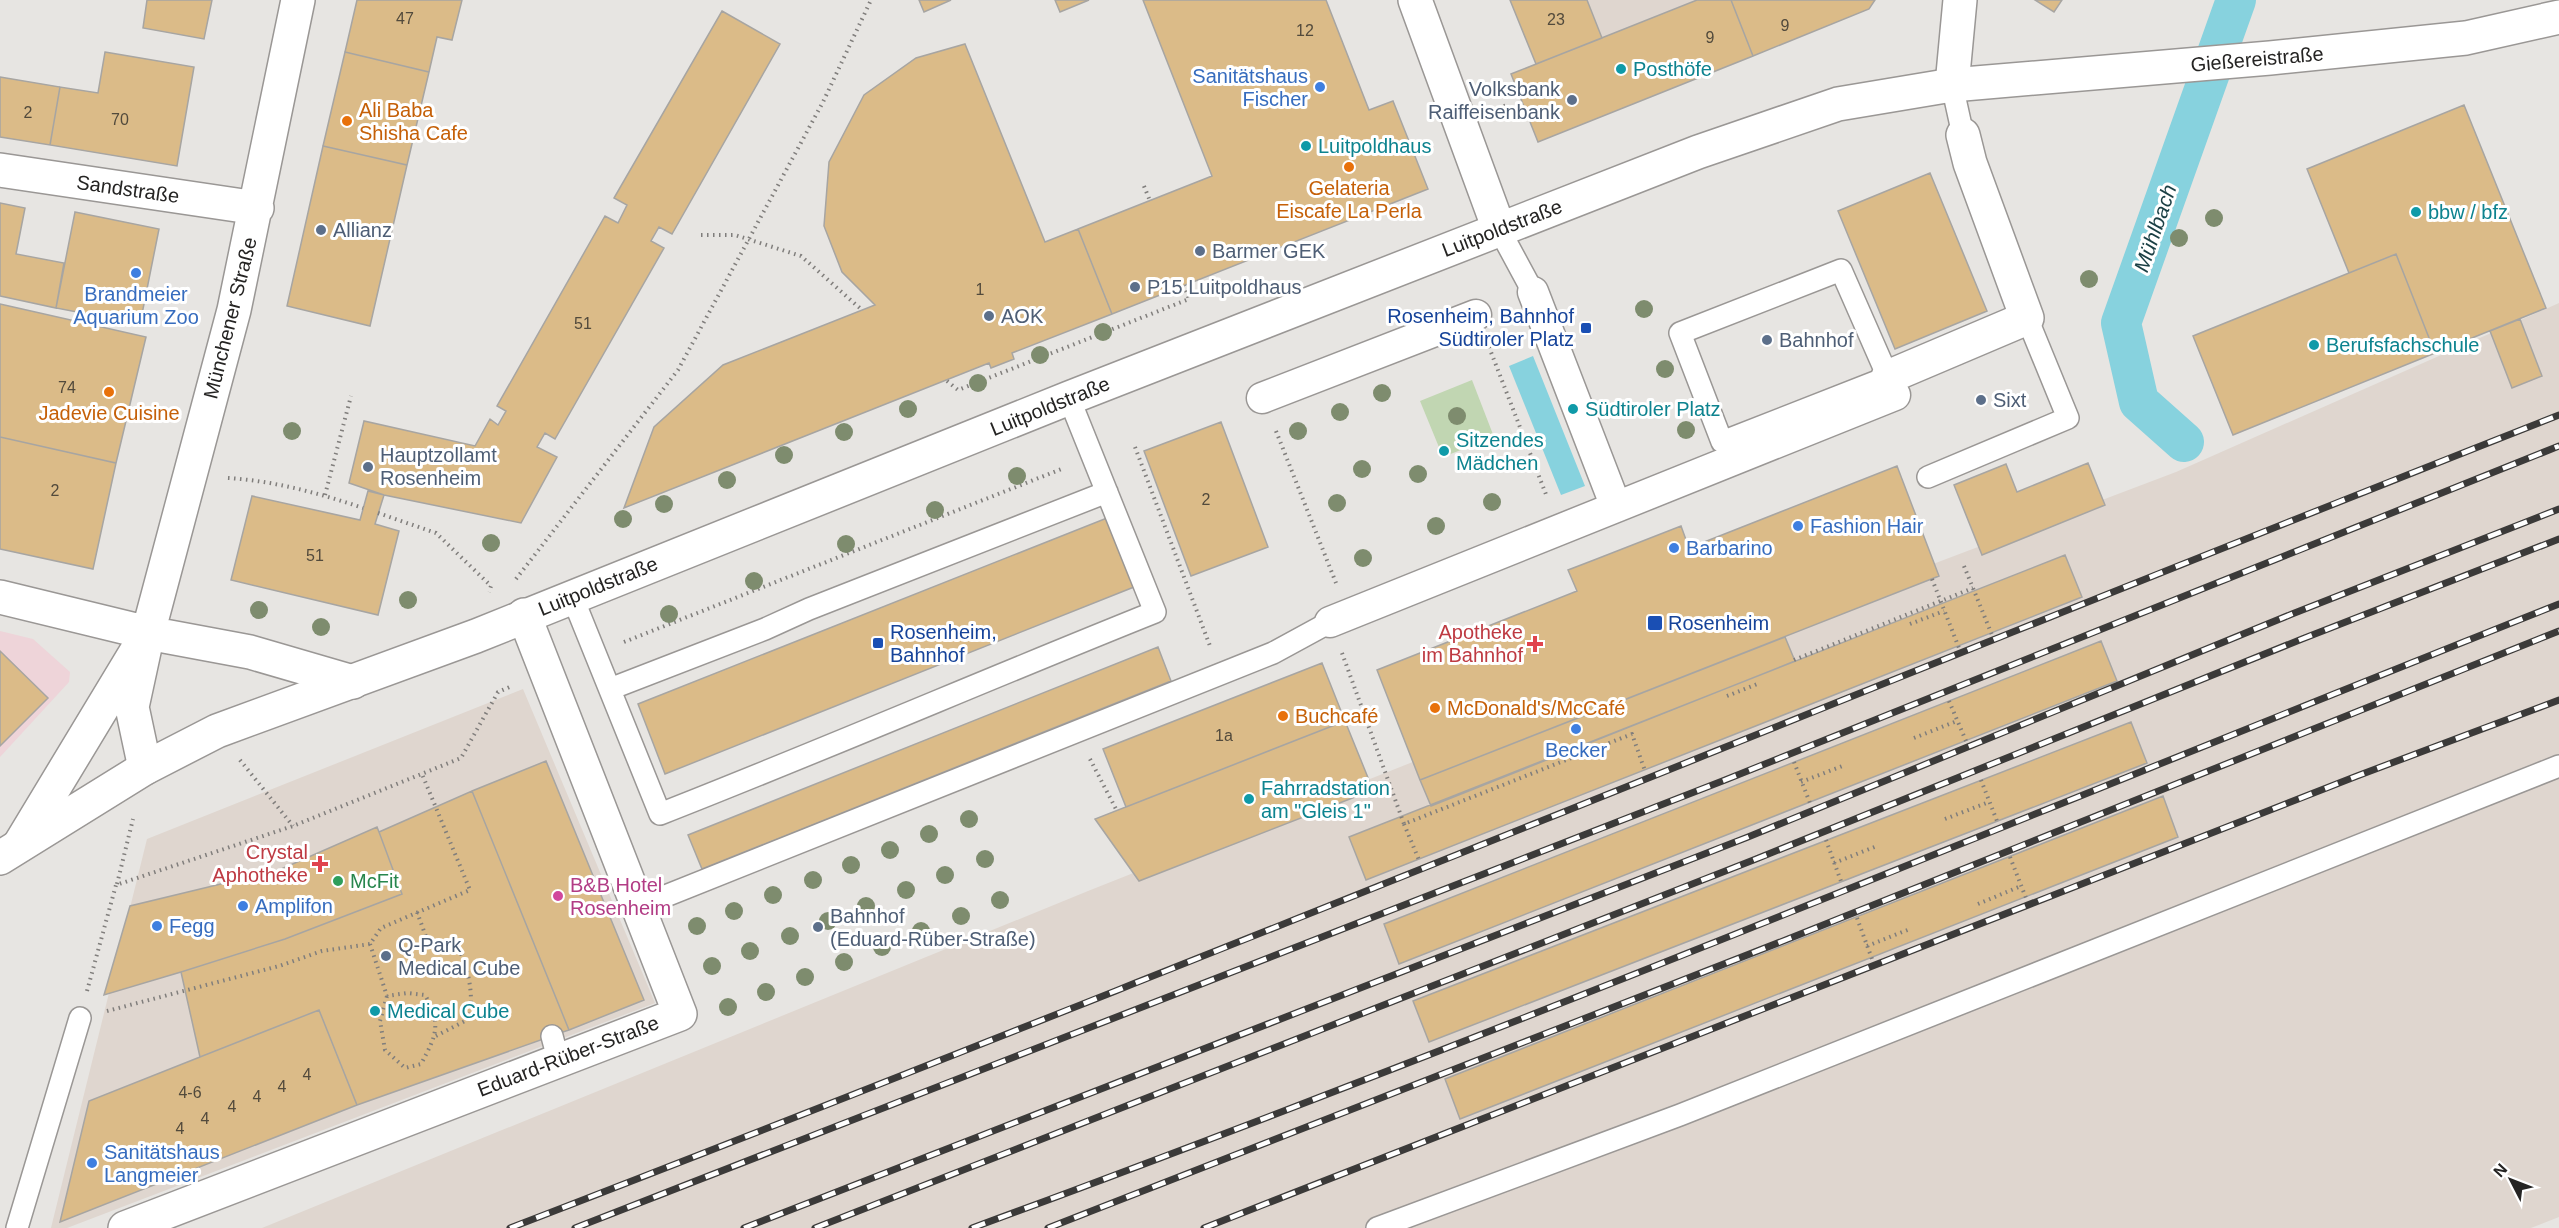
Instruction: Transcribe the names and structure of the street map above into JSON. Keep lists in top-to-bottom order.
{
  "streets": {
    "street": [
      "Gießereistraße",
      "Sandstraße",
      "Luitpoldstraße",
      "Münchener Straße",
      "Eduard-Rüber-Straße"
    ]
  },
  "crossings": [
    ["Gießereistraße", "Luitpoldstraße"],
    ["Sandstraße", "Münchener Straße"],
    ["Luitpoldstraße", "Münchener Straße"],
    ["Luitpoldstraße", "Eduard-Rüber-Straße"]
  ],
  "water": ["Mühlbach"],
  "places": {
    "other": [
      "Posthöfe",
      "Sanitätshaus Fischer",
      "Volksbank Raiffeisenbank",
      "Ali Baba Shisha Cafe",
      "Luitpoldhaus",
      "Gelateria Eiscafe La Perla",
      "bbw / bfz",
      "Allianz",
      "Barmer GEK",
      "Brandmeier Aquarium Zoo",
      "P15 Luitpoldhaus",
      "AOK",
      "Bahnhof",
      "Berufsfachschule",
      "Jadevie Cuisine",
      "Sixt",
      "Südtiroler Platz",
      "Sitzendes Mädchen",
      "Hauptzollamt Rosenheim",
      "Fashion Hair",
      "Barbarino",
      "McDonald's/McCafé",
      "Buchcafé",
      "Becker",
      "Fahrradstation am \"Gleis 1\"",
      "McFit",
      "B&B Hotel Rosenheim",
      "Amplifon",
      "Fegg",
      "Bahnhof (Eduard-Rüber-Straße)",
      "Q-Park Medical Cube",
      "Medical Cube",
      "Sanitätshaus Langmeier"
    ],
    "transit": ["Rosenheim, Bahnhof Südtiroler Platz", "Rosenheim", "Rosenheim, Bahnhof"],
    "health": ["Apotheke im Bahnhof", "Crystal Aphotheke"]
  },
  "house_numbers": [
    "47",
    "23",
    "9",
    "12",
    "9",
    "2",
    "70",
    "1",
    "51",
    "74",
    "2",
    "2",
    "51",
    "1a",
    "4",
    "4",
    "4-6",
    "4",
    "4",
    "4",
    "4"
  ],
  "north": "top left"
}
